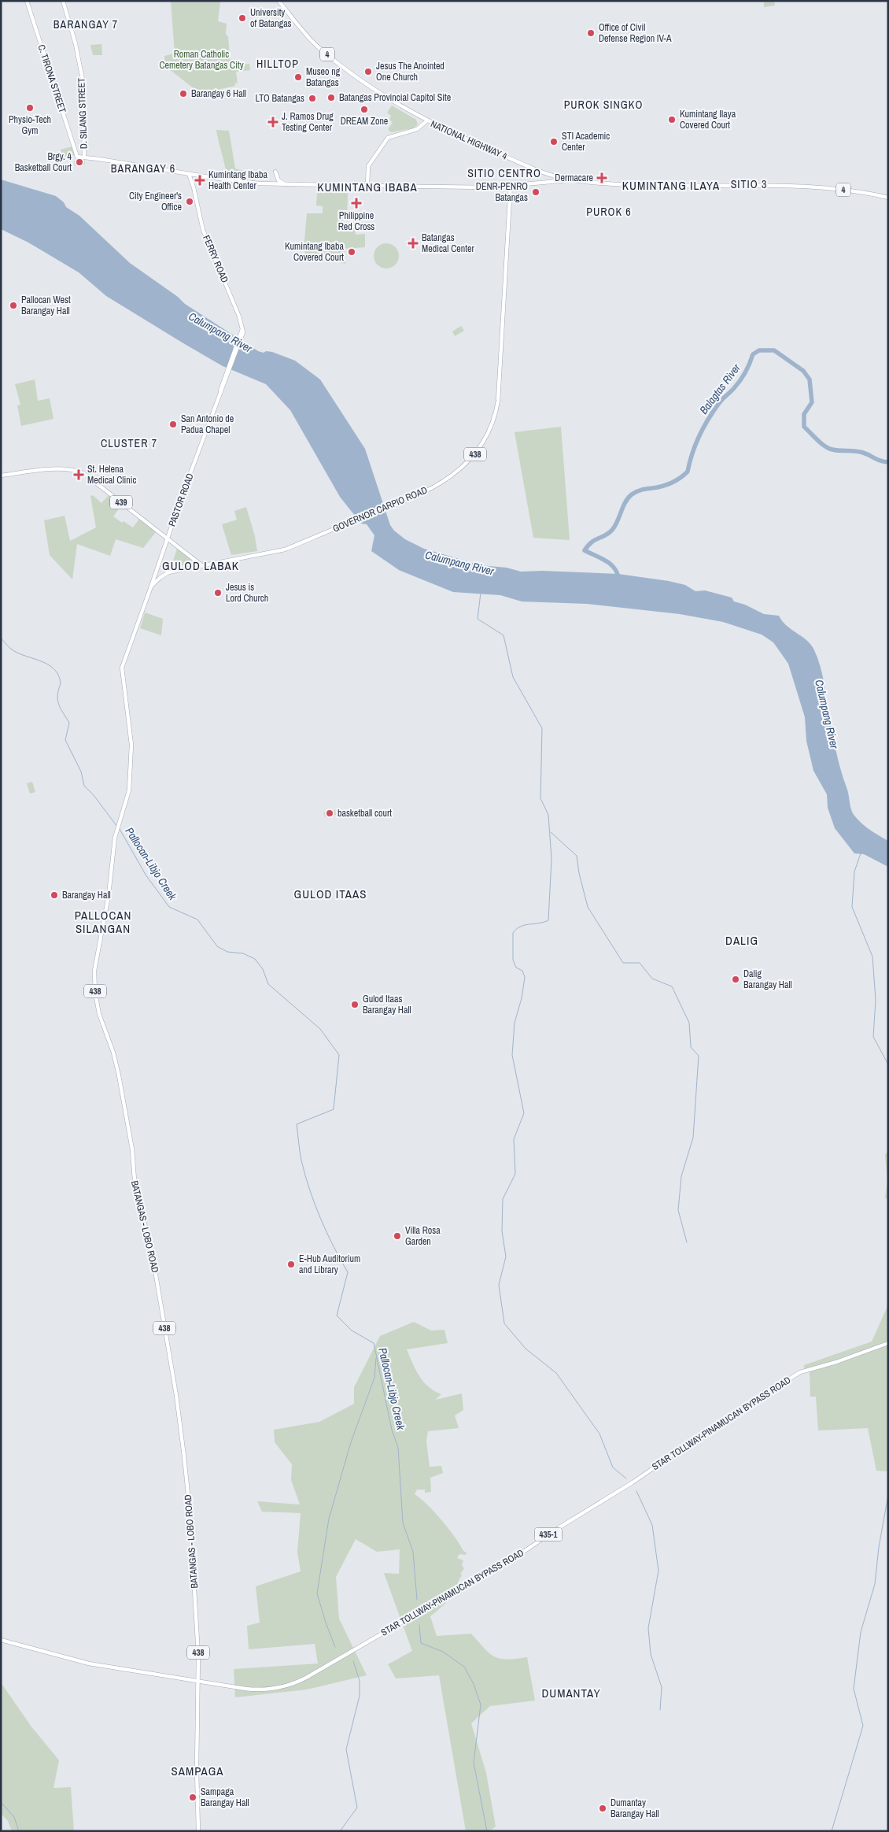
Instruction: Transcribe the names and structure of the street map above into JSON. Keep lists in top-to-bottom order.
{
  "streets": {
    "main road": [
      "4",
      "C. TIRONA STREET",
      "D. SILANG STREET",
      "NATIONAL HIGHWAY 4",
      "FERRY ROAD",
      "438",
      "PASTOR ROAD",
      "439",
      "GOVERNOR CARPIO ROAD",
      "BATANGAS - LOBO ROAD",
      "STAR TOLLWAY-PINAMUCAN BYPASS ROAD",
      "435-1"
    ]
  },
  "crossings": [
    ["C. TIRONA STREET", "D. SILANG STREET"],
    ["FERRY ROAD", "PASTOR ROAD"],
    ["PASTOR ROAD", "439"],
    ["PASTOR ROAD", "GOVERNOR CARPIO ROAD"],
    ["PASTOR ROAD", "BATANGAS - LOBO ROAD"],
    ["439", "GOVERNOR CARPIO ROAD"],
    ["GOVERNOR CARPIO ROAD", "BATANGAS - LOBO ROAD"],
    ["BATANGAS - LOBO ROAD", "STAR TOLLWAY-PINAMUCAN BYPASS ROAD"]
  ],
  "districts": [
    "BARANGAY 7",
    "HILLTOP",
    "PUROK SINGKO",
    "BARANGAY 6",
    "SITIO CENTRO",
    "SITIO 3",
    "KUMINTANG ILAYA",
    "KUMINTANG IBABA",
    "PUROK 6",
    "CLUSTER 7",
    "GULOD LABAK",
    "GULOD ITAAS",
    "PALLOCAN SILANGAN",
    "DALIG",
    "DUMANTAY",
    "SAMPAGA"
  ],
  "water": ["Calumpang River", "Balagtas River", "Pallocan-Libjo Creek"],
  "parks": ["Roman Catholic Cemetery Batangas City"],
  "places": {
    "other": [
      "University of Batangas",
      "Office of Civil Defense Region IV-A",
      "Jesus The Anointed One Church",
      "Museo ng Batangas",
      "Barangay 6 Hall",
      "Batangas Provincial Capitol Site",
      "LTO Batangas",
      "Physio-Tech Gym",
      "DREAM Zone",
      "Kumintang Ilaya Covered Court",
      "STI Academic Center",
      "Brgy. 4 Basketball Court",
      "DENR-PENRO Batangas",
      "City Engineer's Office",
      "Kumintang Ibaba Covered Court",
      "Pallocan West Barangay Hall",
      "San Antonio de Padua Chapel",
      "Jesus is Lord Church",
      "basketball court",
      "Barangay Hall",
      "Dalig Barangay Hall",
      "Gulod Itaas Barangay Hall",
      "Villa Rosa Garden",
      "E-Hub Auditorium and Library",
      "Sampaga Barangay Hall",
      "Dumantay Barangay Hall"
    ],
    "health": [
      "J. Ramos Drug Testing Center",
      "Dermacare",
      "Kumintang Ibaba Health Center",
      "Philippine Red Cross",
      "Batangas Medical Center",
      "St. Helena Medical Clinic"
    ]
  }
}
